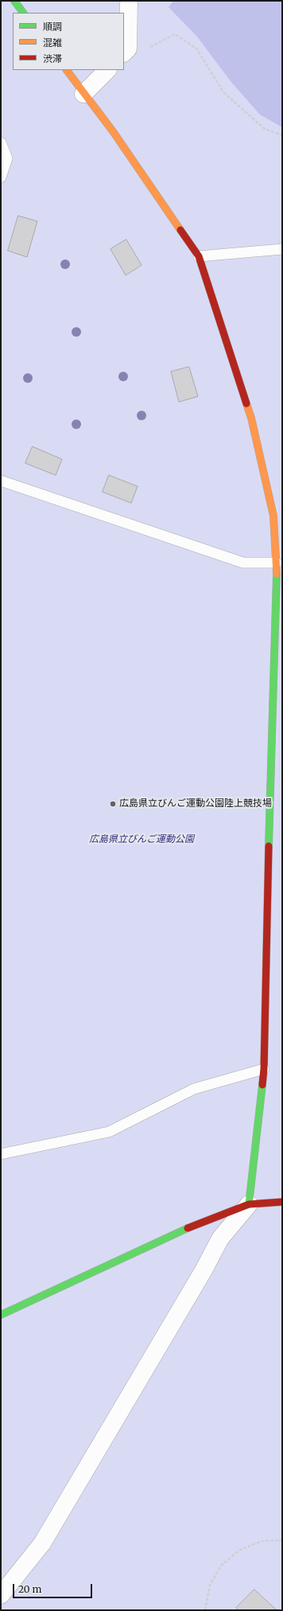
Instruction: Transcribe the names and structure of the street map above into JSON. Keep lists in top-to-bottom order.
{
  "parks": ["広島県立びんご運動公園"],
  "places": ["広島県立びんご運動公園陸上競技場"],
  "legend": ["順調", "混雑", "渋滞"],
  "scale_bar": "20 m"
}
